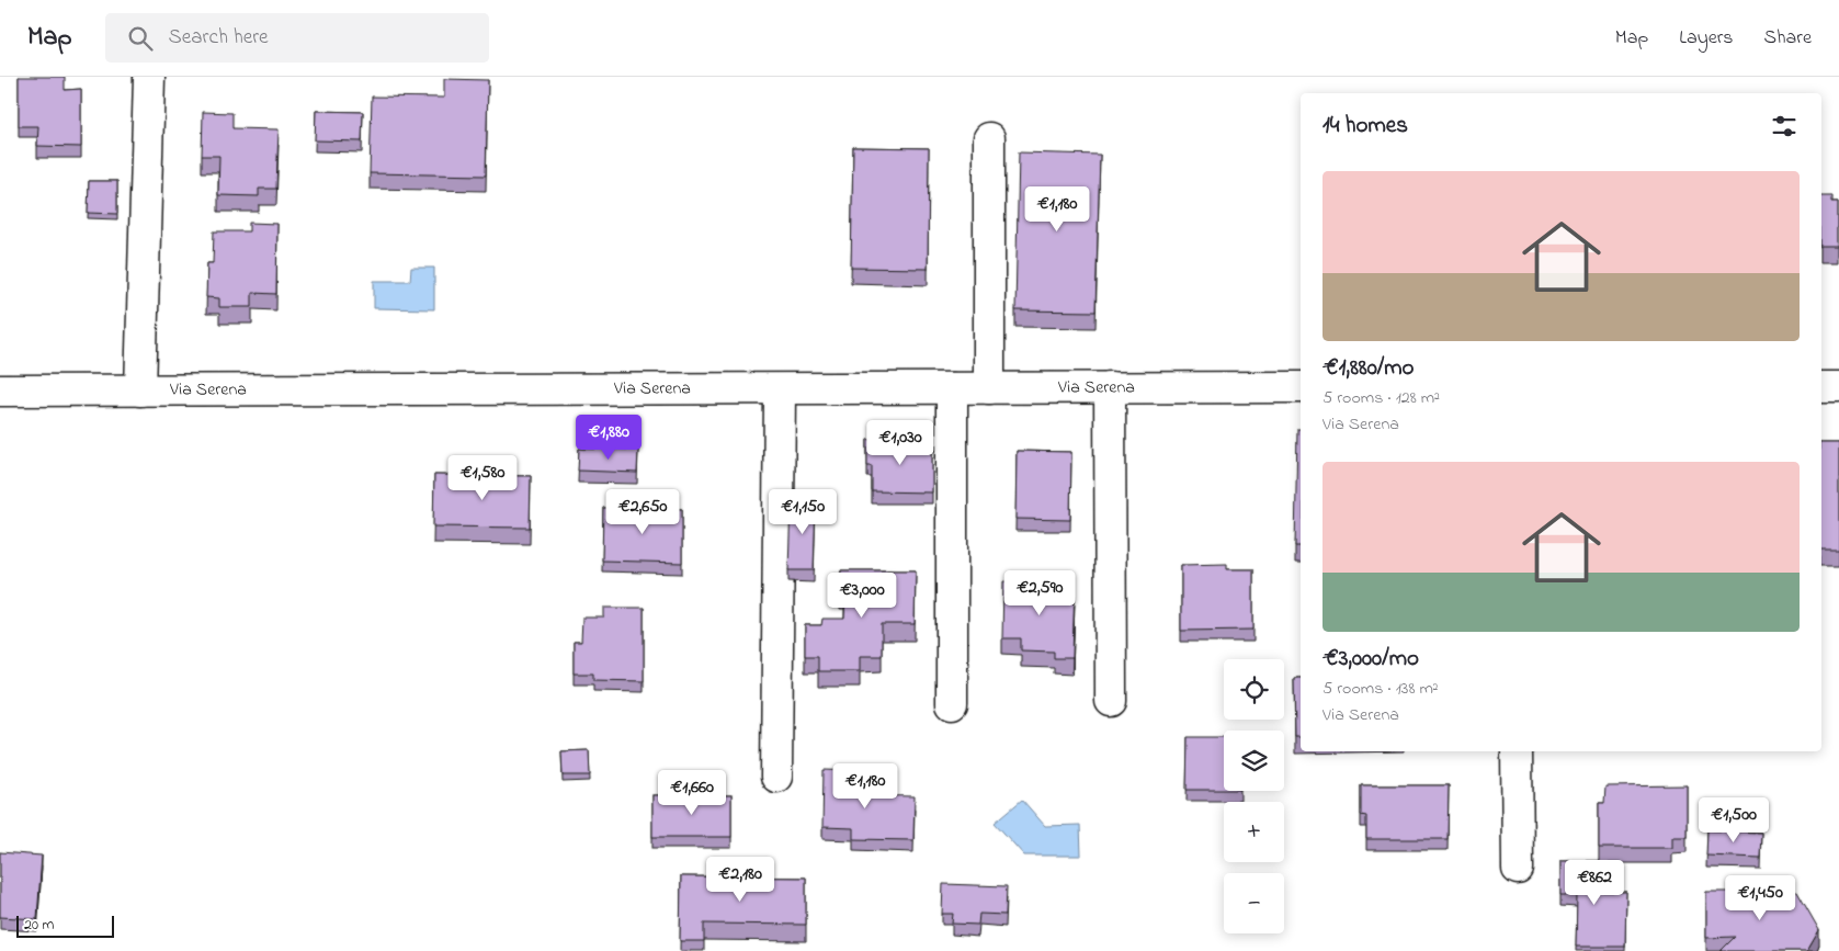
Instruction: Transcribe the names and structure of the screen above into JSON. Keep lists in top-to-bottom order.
{
  "streets": {
    "street": ["Via Serena"]
  },
  "scale_bar": "20 m",
  "page": {
    "header": "Map",
    "search": "Search here",
    "nav": ["Map", "Layers", "Share"],
    "heading": "14 homes",
    "list": [
      {
        "name": "€1,880/mo",
        "note": "5 rooms · 128 m² · Via Serena"
      },
      {
        "name": "€3,000/mo",
        "note": "5 rooms · 138 m² · Via Serena"
      }
    ],
    "price": [
      "€1,180",
      "€1,880",
      "€1,030",
      "€1,580",
      "€2,650",
      "€1,150",
      "€2,590",
      "€3,000",
      "€1,180",
      "€1,660",
      "€1,500",
      "€2,180",
      "€862",
      "€1,450"
    ],
    "map_buttons": ["+", "−"],
    "scale": "20 m"
  }
}
